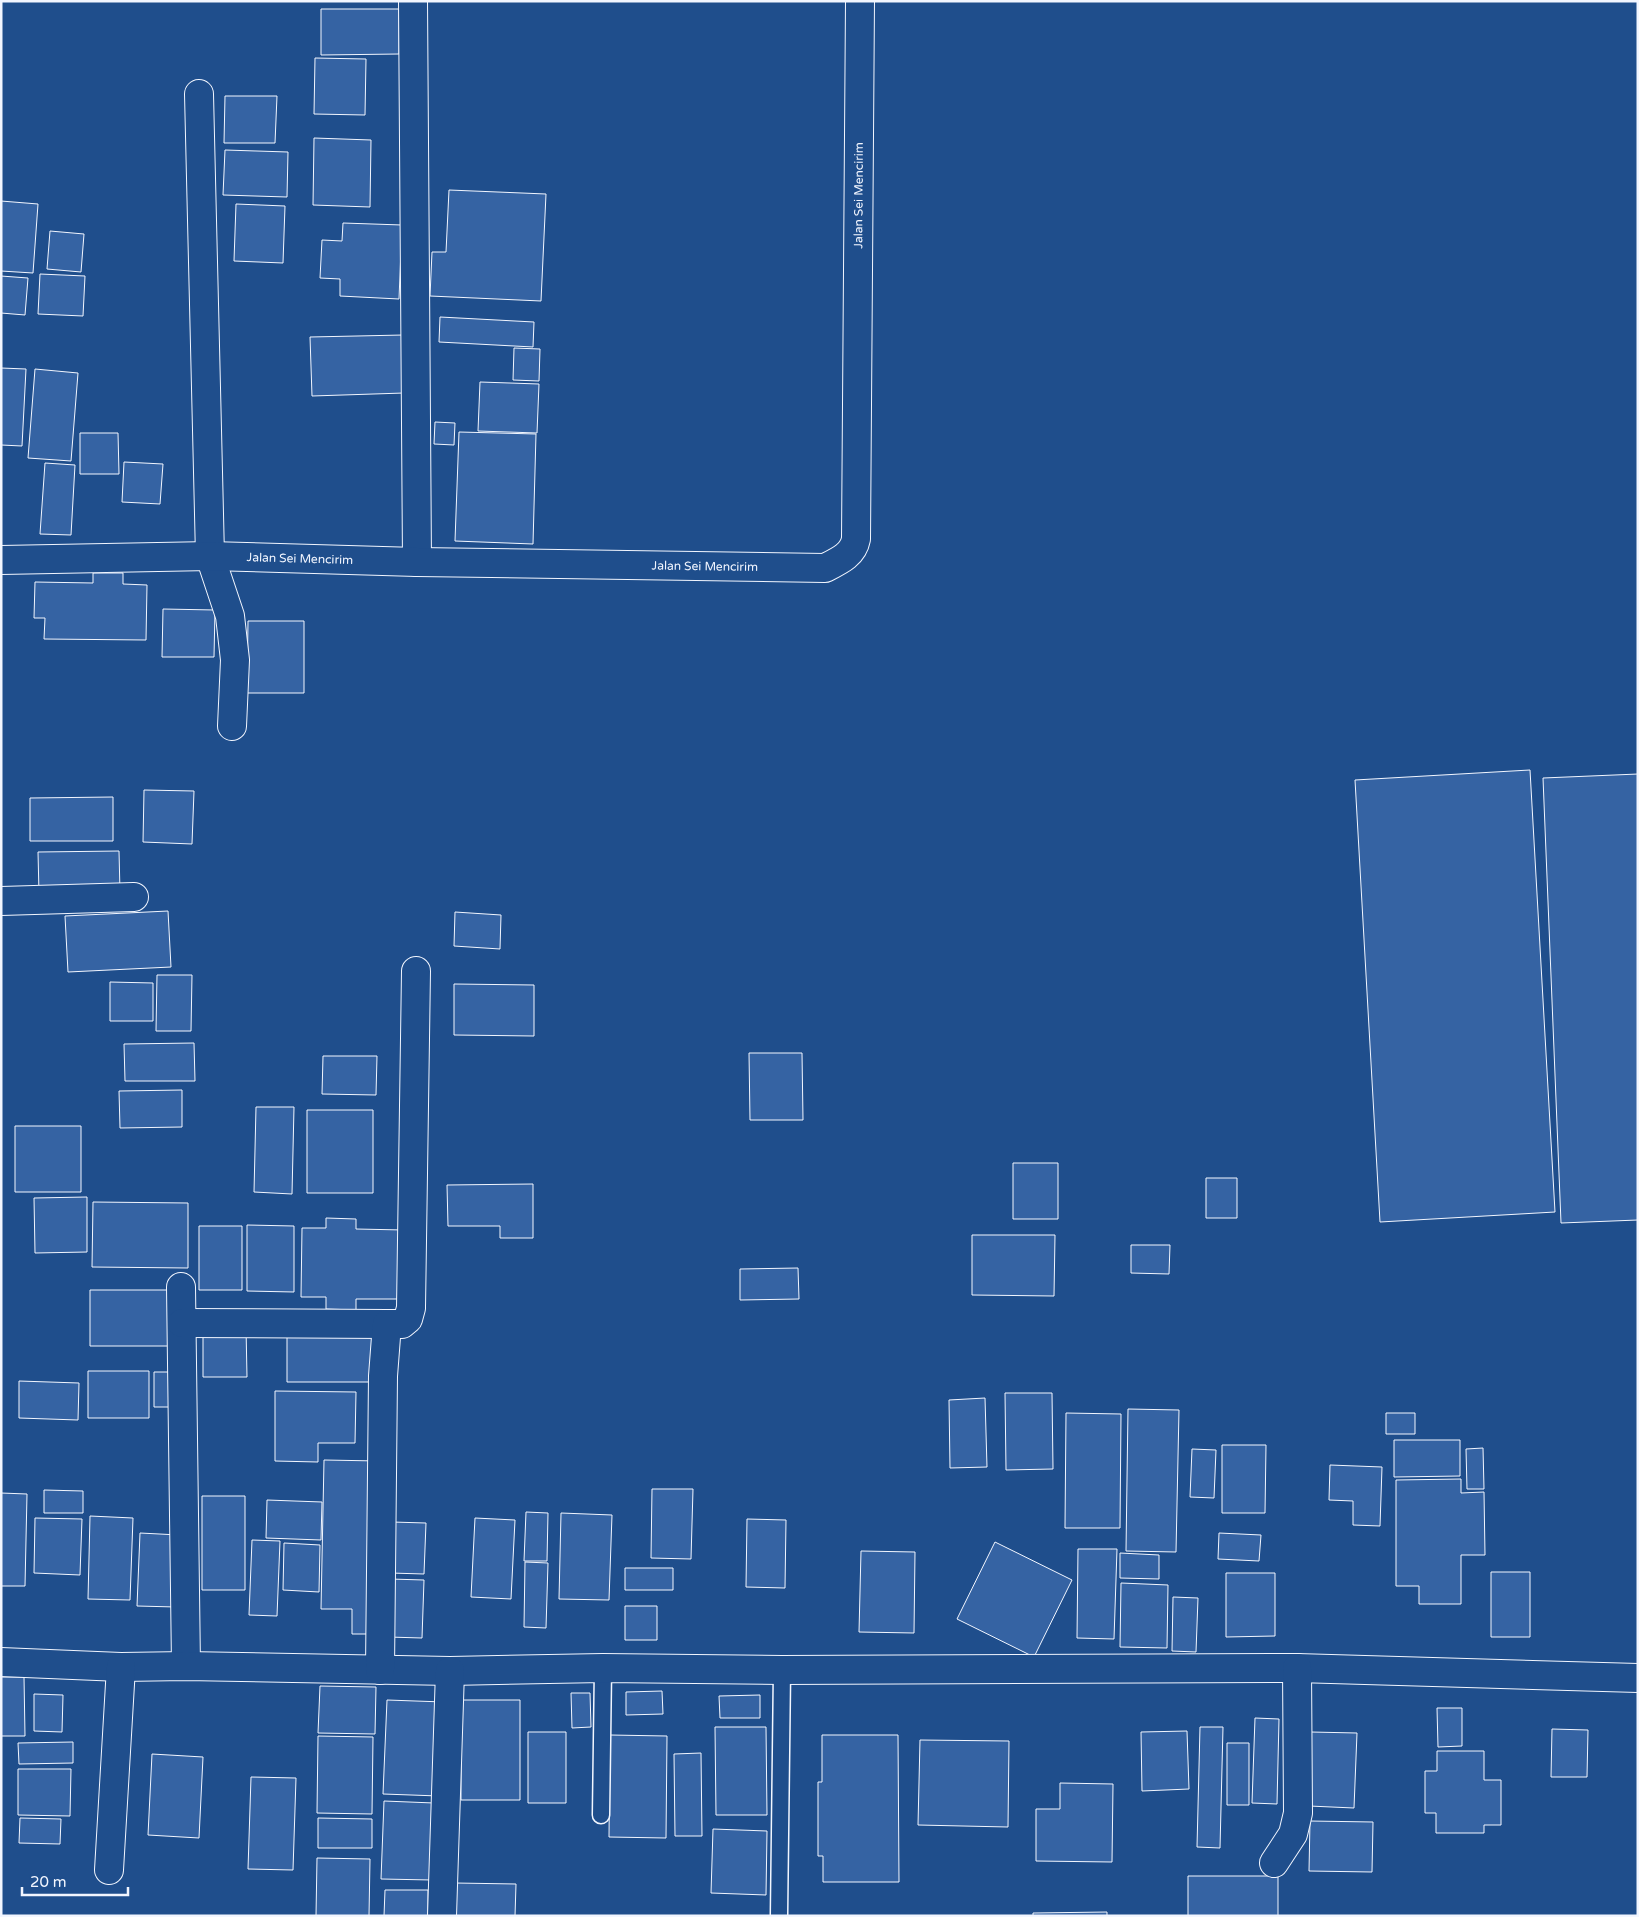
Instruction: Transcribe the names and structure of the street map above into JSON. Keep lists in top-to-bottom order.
{
  "streets": {
    "street": ["Jalan Sei Mencirim"]
  },
  "scale_bar": "20 m"
}
